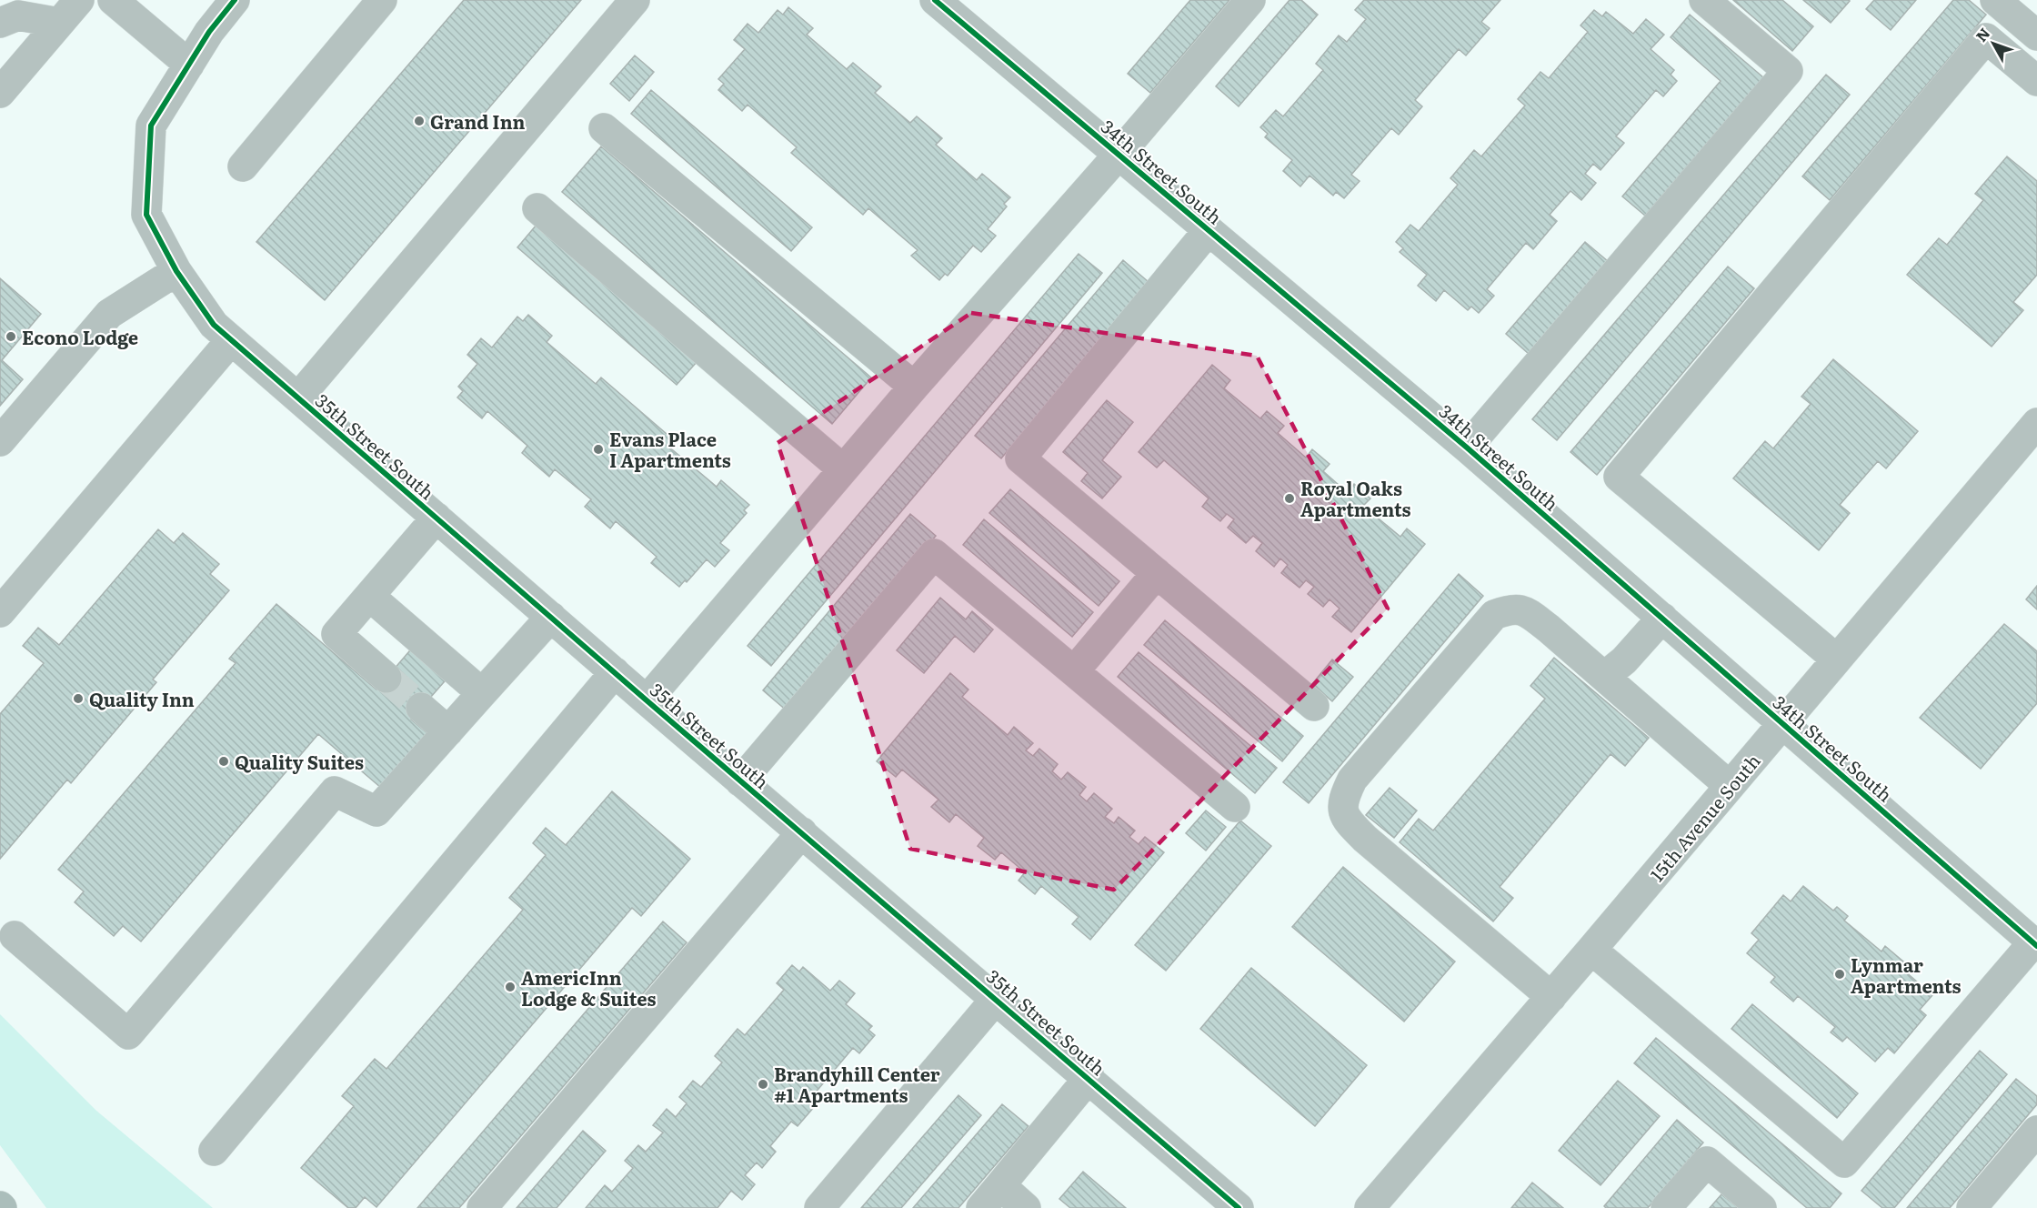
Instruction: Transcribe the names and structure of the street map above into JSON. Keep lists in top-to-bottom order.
{
  "streets": {
    "street": ["34th Street South", "35th Street South", "15th Avenue South"]
  },
  "crossings": [
    ["34th Street South", "15th Avenue South"]
  ],
  "places": [
    "Grand Inn",
    "Econo Lodge",
    "Evans Place I Apartments",
    "Royal Oaks Apartments",
    "Quality Inn",
    "Quality Suites",
    "Lynmar Apartments",
    "AmericInn Lodge & Suites",
    "Brandyhill Center #1 Apartments"
  ],
  "north": "top left"
}
